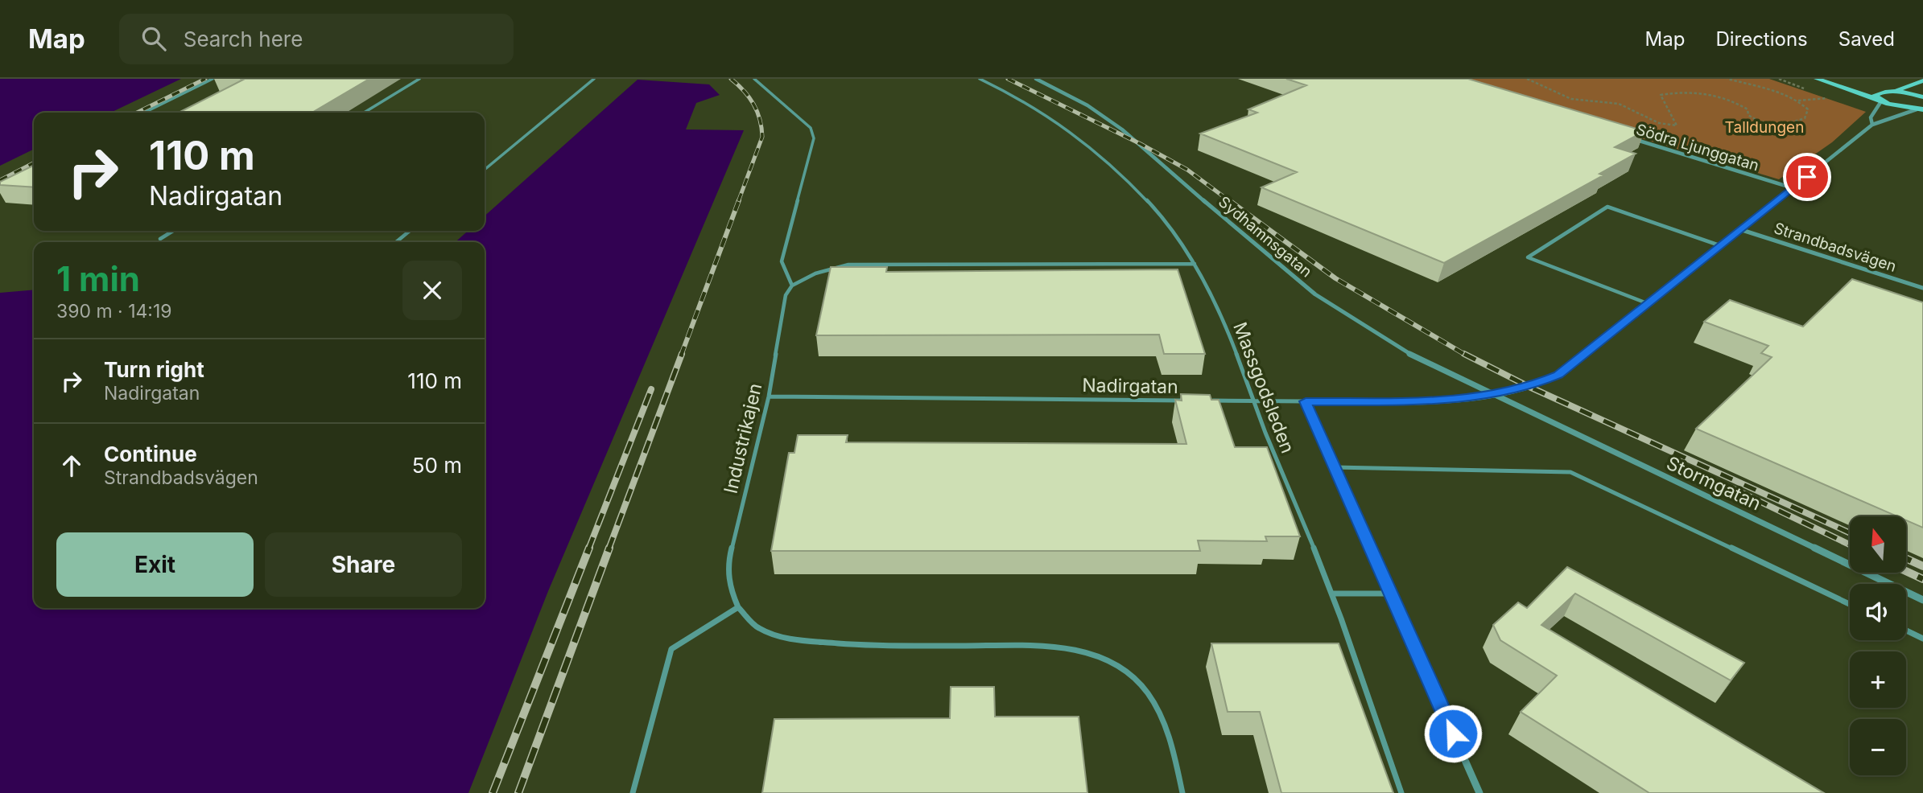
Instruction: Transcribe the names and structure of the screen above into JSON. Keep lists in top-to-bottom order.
{
  "streets": {
    "street": [
      "Södra Ljunggatan",
      "Sydhamnsgatan",
      "Strandbadsvägen",
      "Stormgatan"
    ],
    "lane": ["Nadirgatan", "Massgodsleden", "Industrikajen"]
  },
  "crossings": [
    ["Södra Ljunggatan", "Strandbadsvägen"],
    ["Sydhamnsgatan", "Strandbadsvägen"],
    ["Sydhamnsgatan", "Stormgatan"],
    ["Strandbadsvägen", "Stormgatan"],
    ["Nadirgatan", "Industrikajen"]
  ],
  "parks": ["Talldungen"],
  "north": "top",
  "page": {
    "header": "Map",
    "search": "Search here",
    "nav": ["Map", "Directions", "Saved"],
    "turn": ["110 m", "Nadirgatan"],
    "heading": ["1 min", "390 m · 14:19"],
    "list": [
      {
        "name": "Turn right",
        "note": "Nadirgatan",
        "value": "110 m"
      },
      {
        "name": "Continue",
        "note": "Strandbadsvägen",
        "value": "50 m"
      }
    ],
    "map_buttons": ["+", "−"],
    "buttons": ["Exit", "Share"]
  }
}
